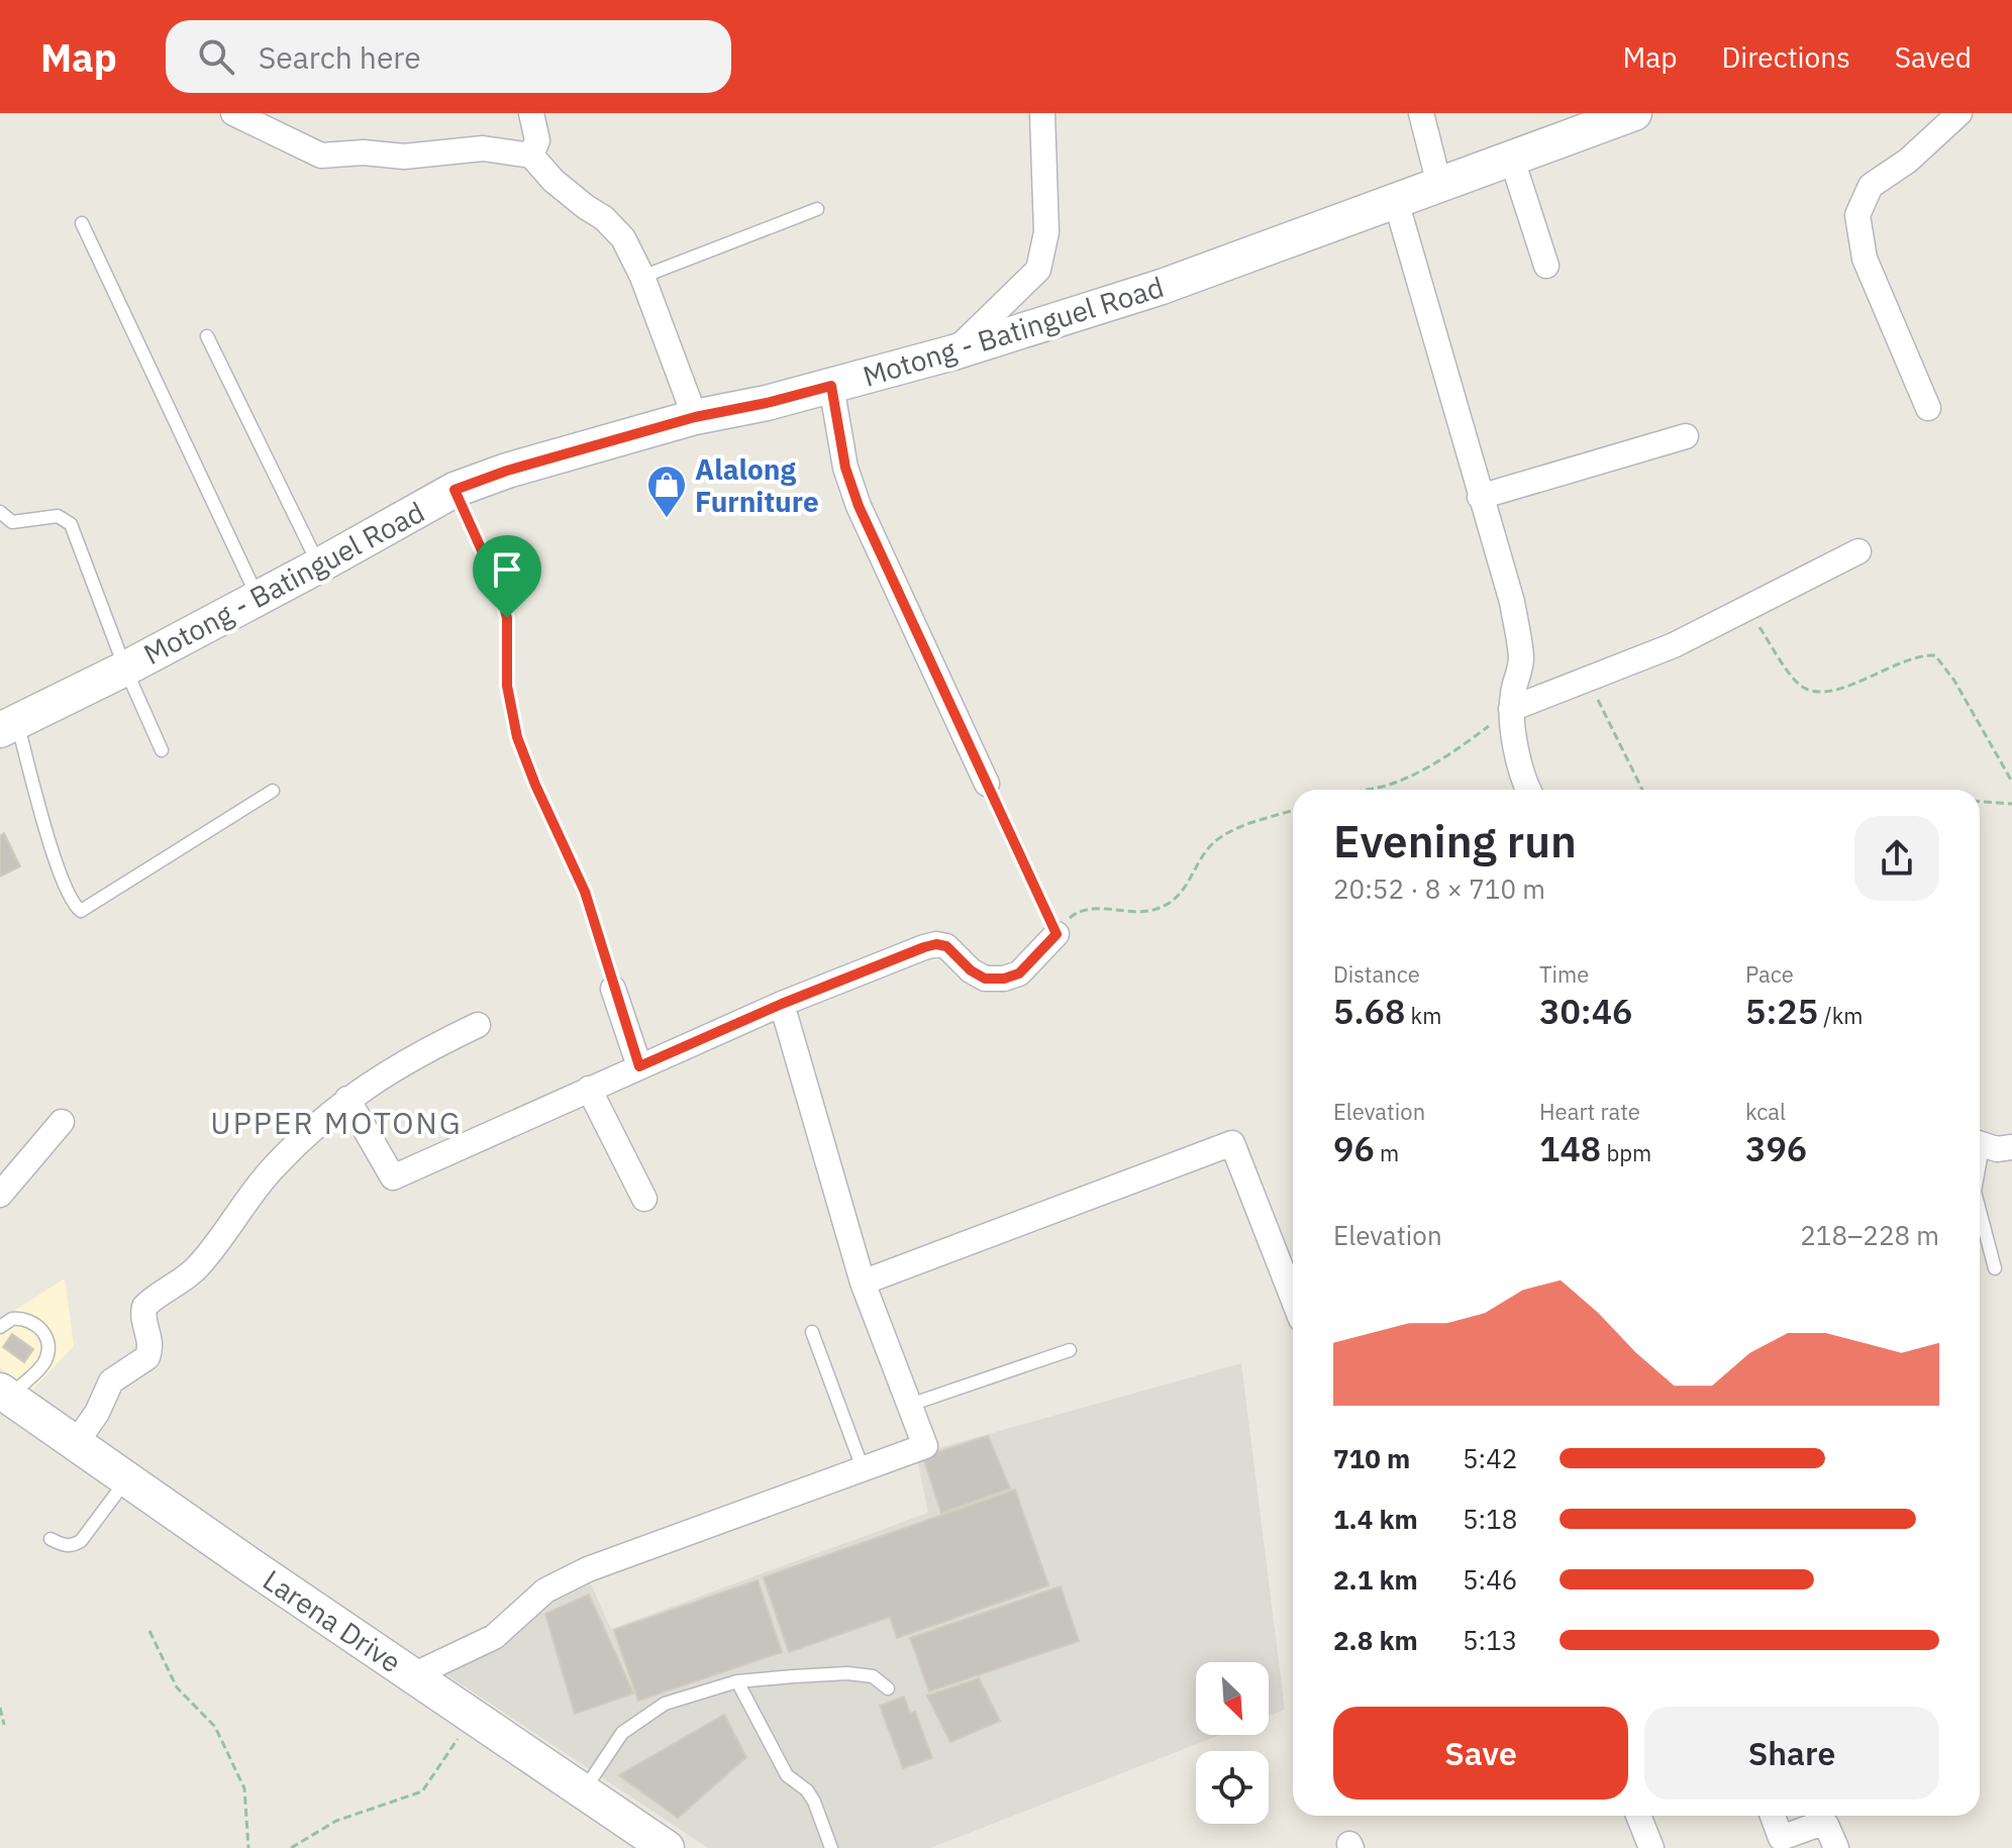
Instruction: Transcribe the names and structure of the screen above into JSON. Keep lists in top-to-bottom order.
{
  "streets": {
    "street": ["Motong - Batinguel Road", "Larena Drive"]
  },
  "districts": ["UPPER MOTONG"],
  "places": {
    "shop": ["Alalong Furniture"]
  },
  "north": "bottom right",
  "page": {
    "header": "Map",
    "search": "Search here",
    "nav": ["Map", "Directions", "Saved"],
    "heading": ["Evening run", "20:52 · 8 × 710 m"],
    "stats": [
      ["Distance", "5.68 km"],
      ["Time", "30:46"],
      ["Pace", "5:25 /km"],
      ["Elevation", "96 m"],
      ["Heart rate", "148 bpm"],
      ["kcal", "396"]
    ],
    "chart": ["Elevation", "218–228 m"],
    "list": [
      {
        "name": "710 m",
        "note": "5:42"
      },
      {
        "name": "1.4 km",
        "note": "5:18"
      },
      {
        "name": "2.1 km",
        "note": "5:46"
      },
      {
        "name": "2.8 km",
        "note": "5:13"
      }
    ],
    "buttons": ["Save", "Share"]
  }
}
